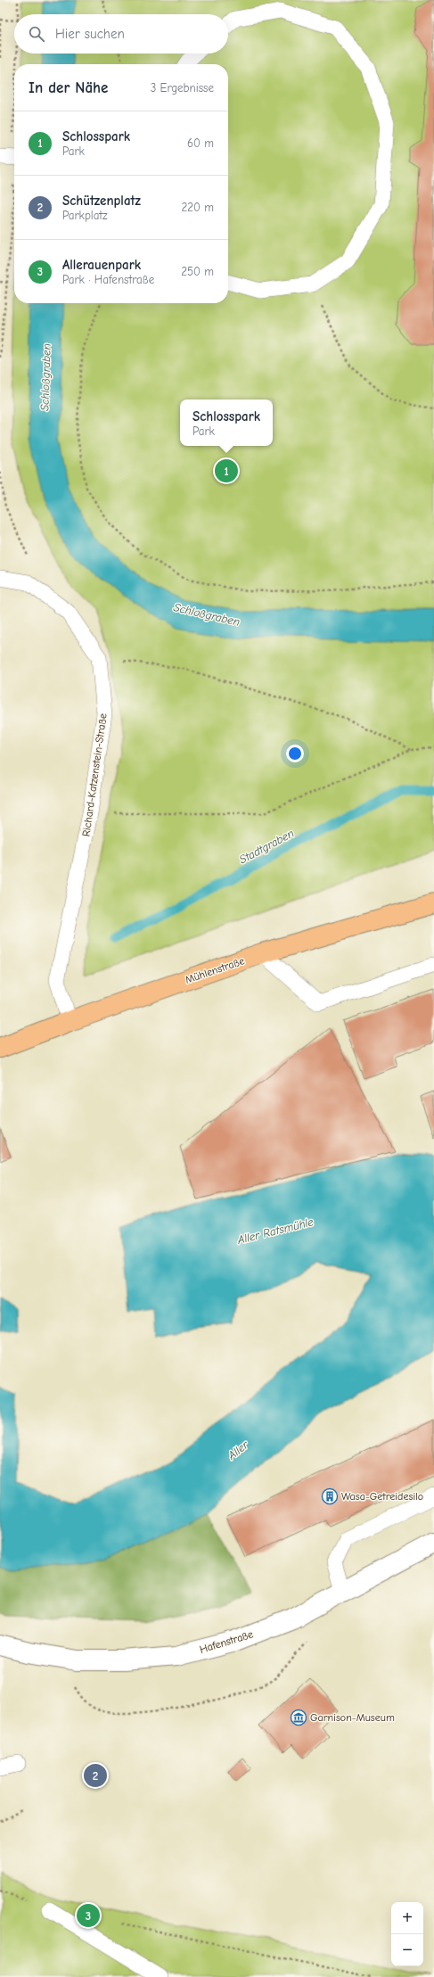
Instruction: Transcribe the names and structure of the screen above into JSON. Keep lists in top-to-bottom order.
{
  "streets": {
    "main road": ["Mühlenstraße"],
    "street": ["Hafenstraße"],
    "lane": ["Richard-Katzenstein-Straße"]
  },
  "crossings": [
    ["Richard-Katzenstein-Straße", "Mühlenstraße"]
  ],
  "water": [
    "Schloßgraben",
    "Stadtgraben",
    "Aller Ratsmühle",
    "Aller"
  ],
  "places": {
    "building": ["Wasa-Getreidesilo"],
    "museum": ["Garnison-Museum"]
  },
  "page": {
    "search": "Hier suchen",
    "heading": ["In der Nähe", "3 Ergebnisse"],
    "list": [
      {
        "mark": "1",
        "name": "Schlosspark",
        "note": "Park",
        "value": "60 m"
      },
      {
        "mark": "2",
        "name": "Schützenplatz",
        "note": "Parkplatz",
        "value": "220 m"
      },
      {
        "mark": "3",
        "name": "Allerauenpark",
        "note": "Park · Hafenstraße",
        "value": "250 m"
      }
    ],
    "popup": ["Schlosspark", "Park"],
    "pins": ["1", "2", "3"],
    "map_buttons": ["+", "−"]
  }
}
